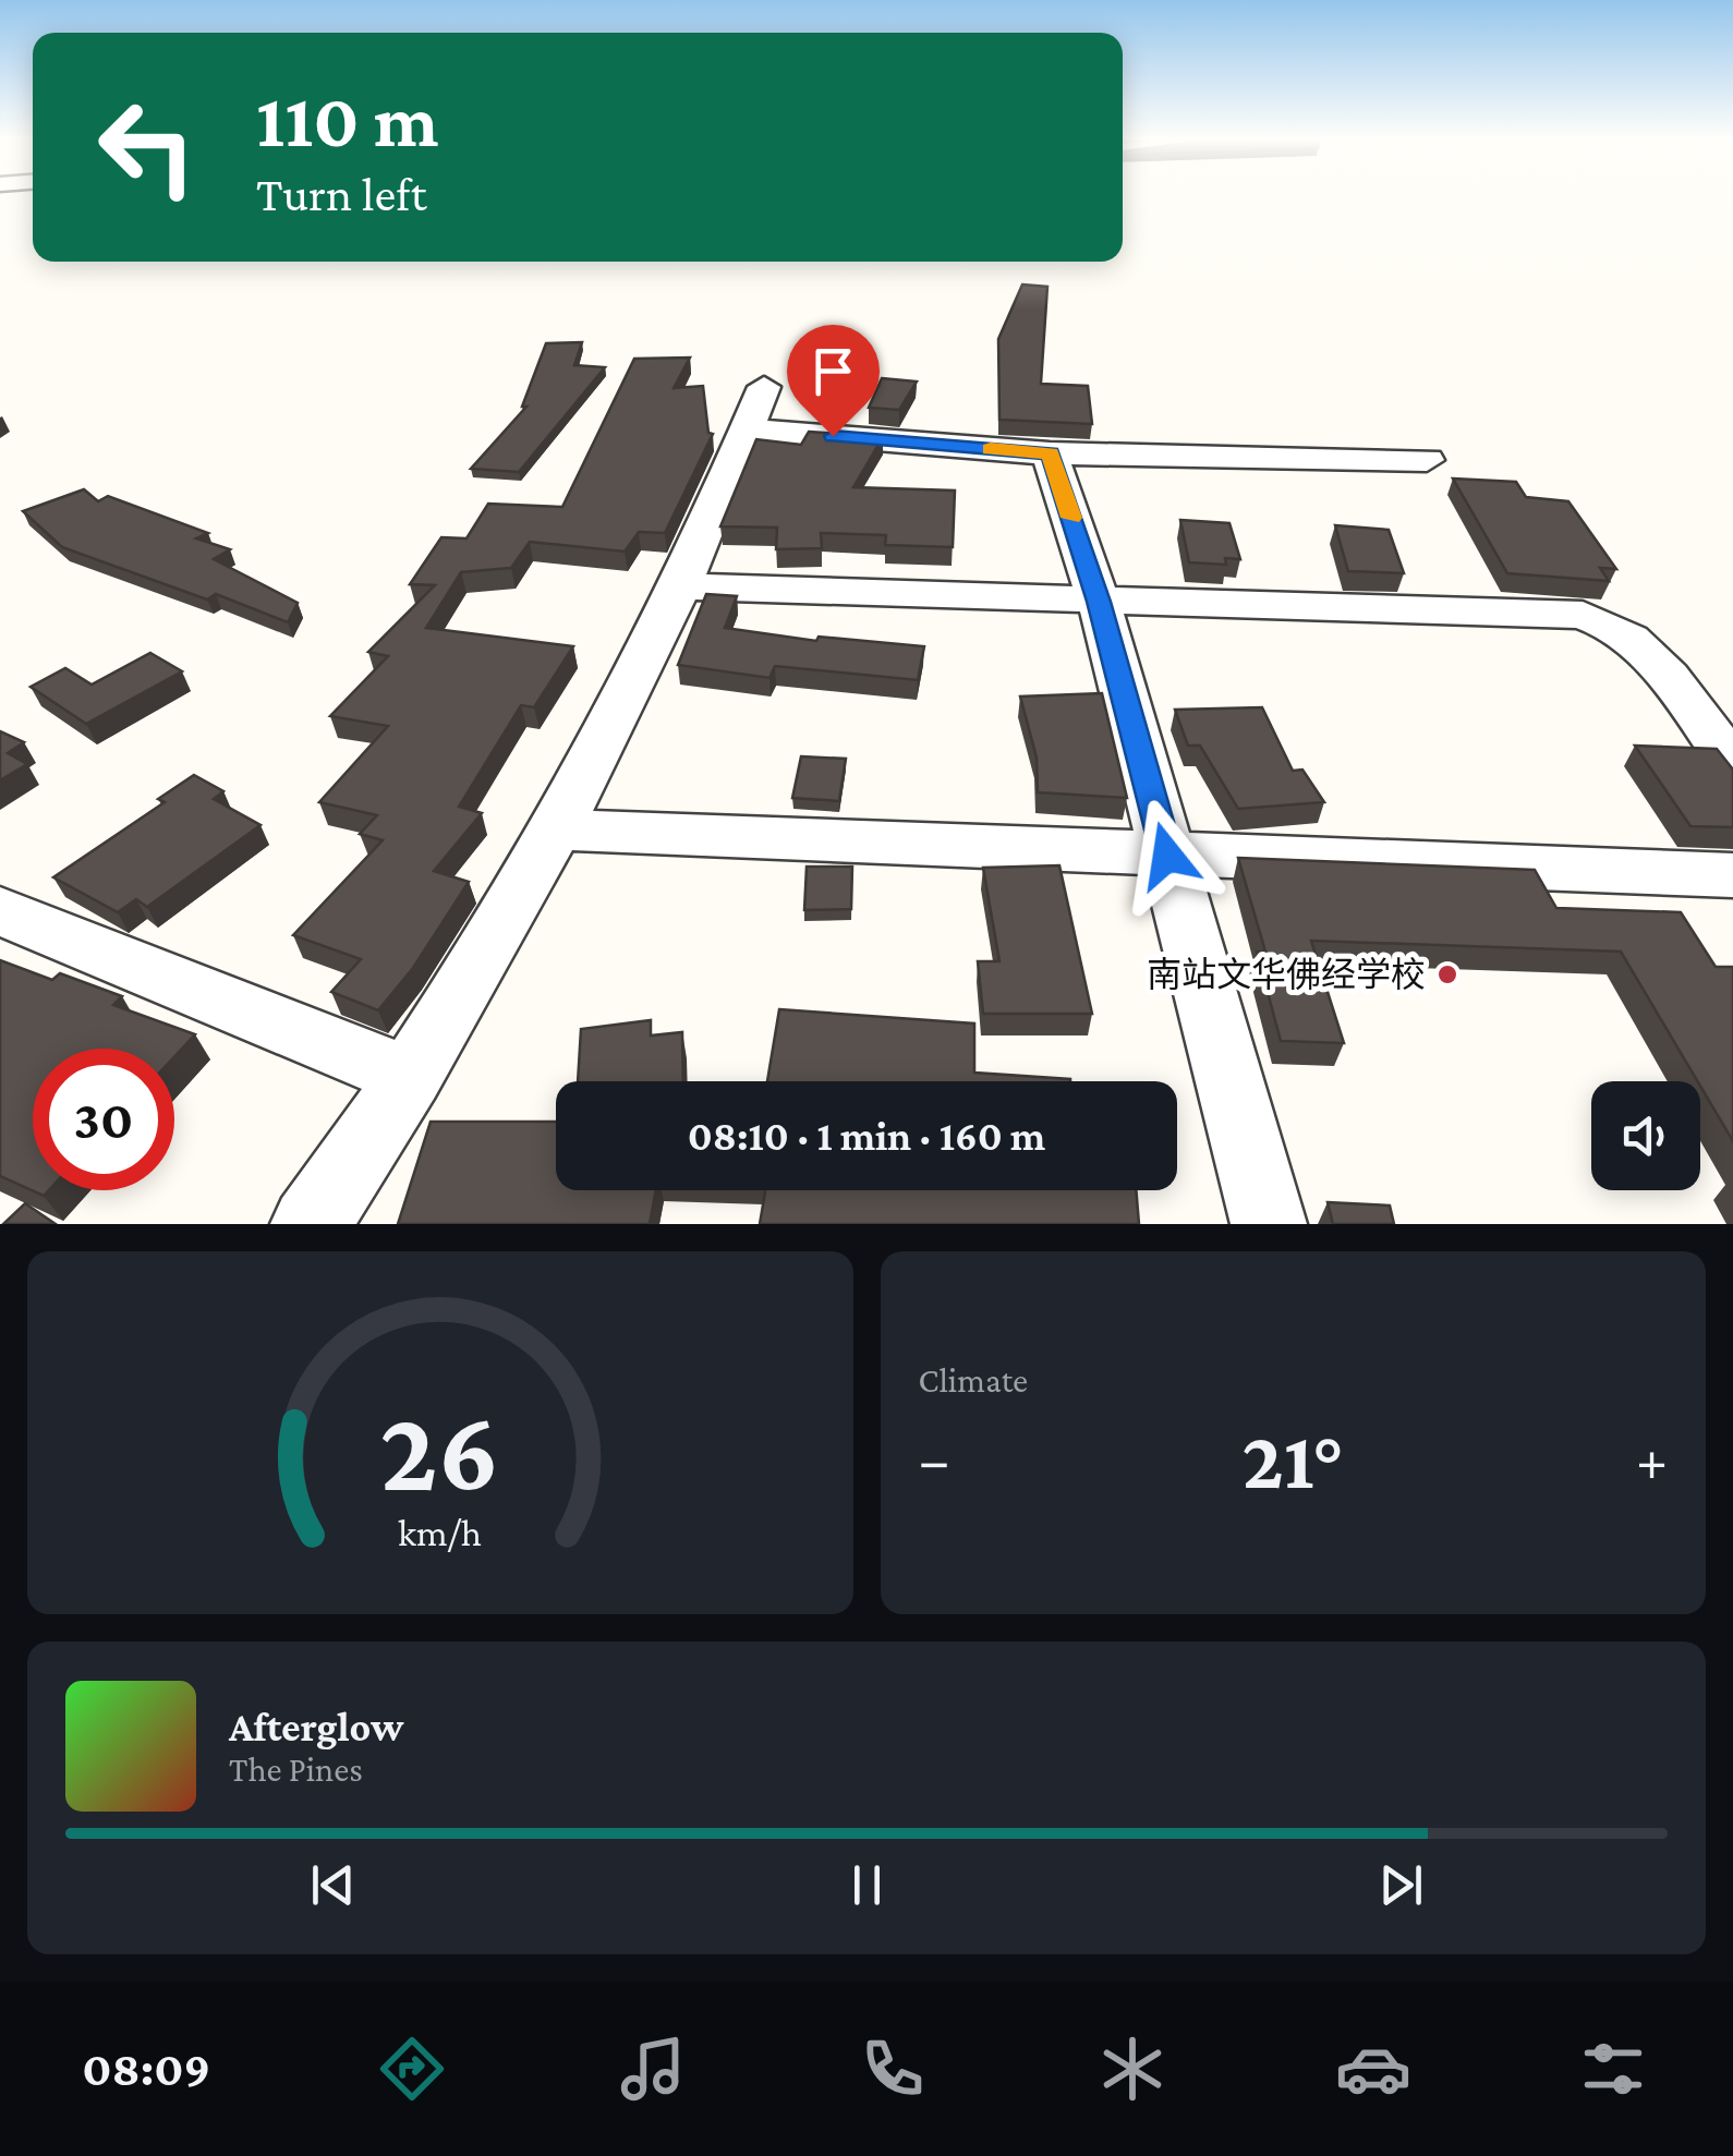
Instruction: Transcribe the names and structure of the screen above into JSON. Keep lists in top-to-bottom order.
{
  "places": ["南站文华佛经学校"],
  "page": {
    "turn": ["110 m", "Turn left"],
    "limit": "30",
    "trip": "08:10 · 1 min · 160 m",
    "tile": "Climate",
    "heat": ["−", "21°", "+"],
    "song": ["Afterglow", "The Pines"],
    "tabs": "08:09",
    "gauge": ["26", "km/h"]
  }
}
